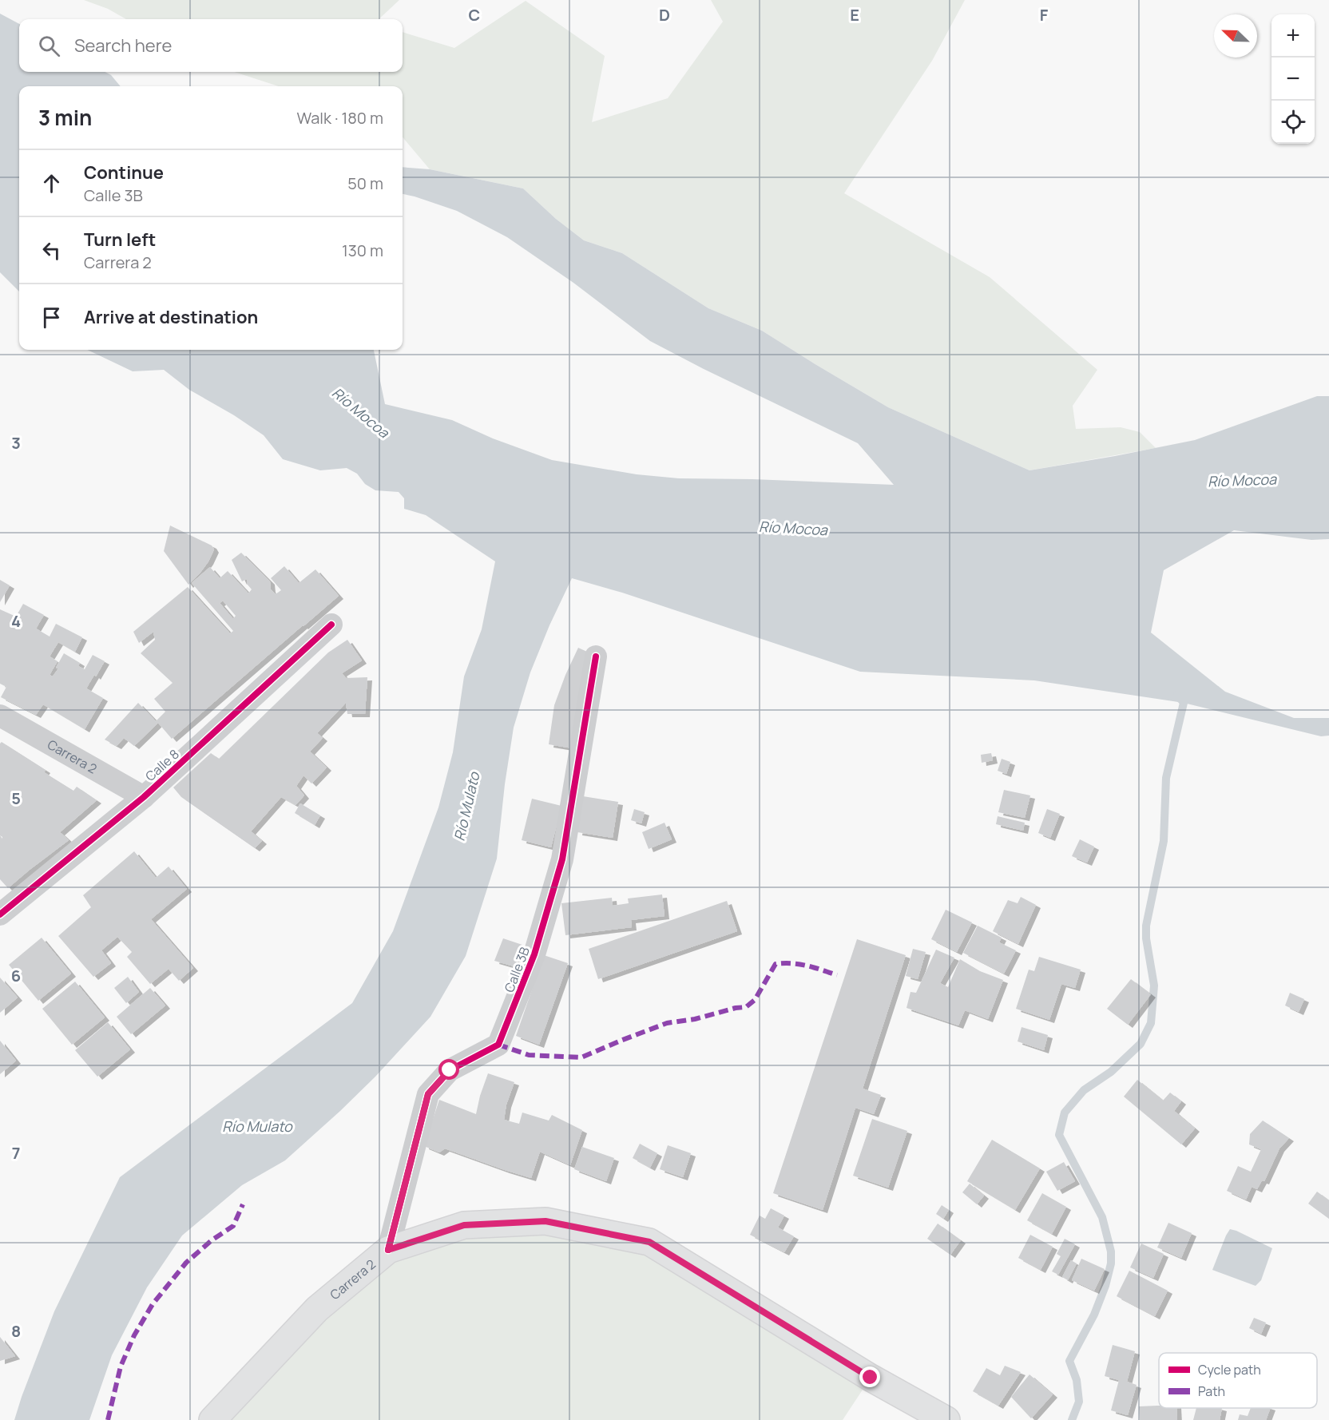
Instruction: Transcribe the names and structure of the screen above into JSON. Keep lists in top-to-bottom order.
{
  "streets": {
    "main road": ["Carrera 2"],
    "street": ["Calle 8", "Calle 3B"]
  },
  "crossings": [
    ["Carrera 2", "Calle 8"],
    ["Carrera 2", "Calle 3B"]
  ],
  "water": ["Río Mocoa", "Río Mulato"],
  "legend": ["Cycle path", "Path"],
  "north": "top left",
  "page": {
    "map_buttons": ["+", "−"],
    "search": "Search here",
    "heading": ["3 min", "Walk · 180 m"],
    "list": [
      ["Continue", "Calle 3B", "50 m"],
      ["Turn left", "Carrera 2", "130 m"],
      "Arrive at destination"
    ]
  },
  "grid": {
    "columns": [
      "C",
      "D",
      "E",
      "F"
    ],
    "rows": [
      "3",
      "4",
      "5",
      "6",
      "7",
      "8"
    ]
  }
}
